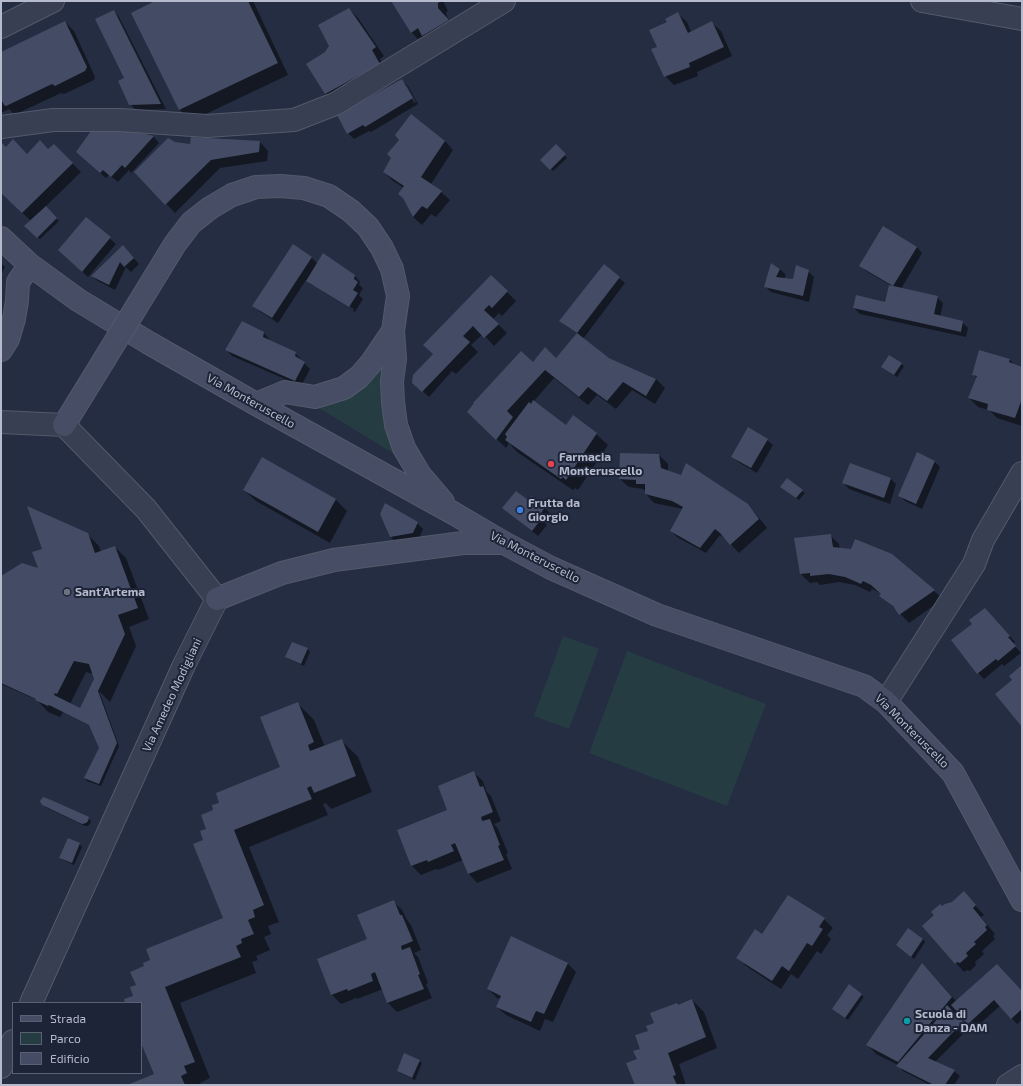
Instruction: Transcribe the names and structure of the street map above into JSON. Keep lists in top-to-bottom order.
{
  "streets": {
    "street": ["Via Monteruscello", "Via Amedeo Modigliani"]
  },
  "places": [
    "Farmacia Monteruscello",
    "Frutta da Giorgio",
    "Sant'Artema",
    "Scuola di Danza - DAM"
  ],
  "legend": ["Strada", "Parco", "Edificio"]
}
